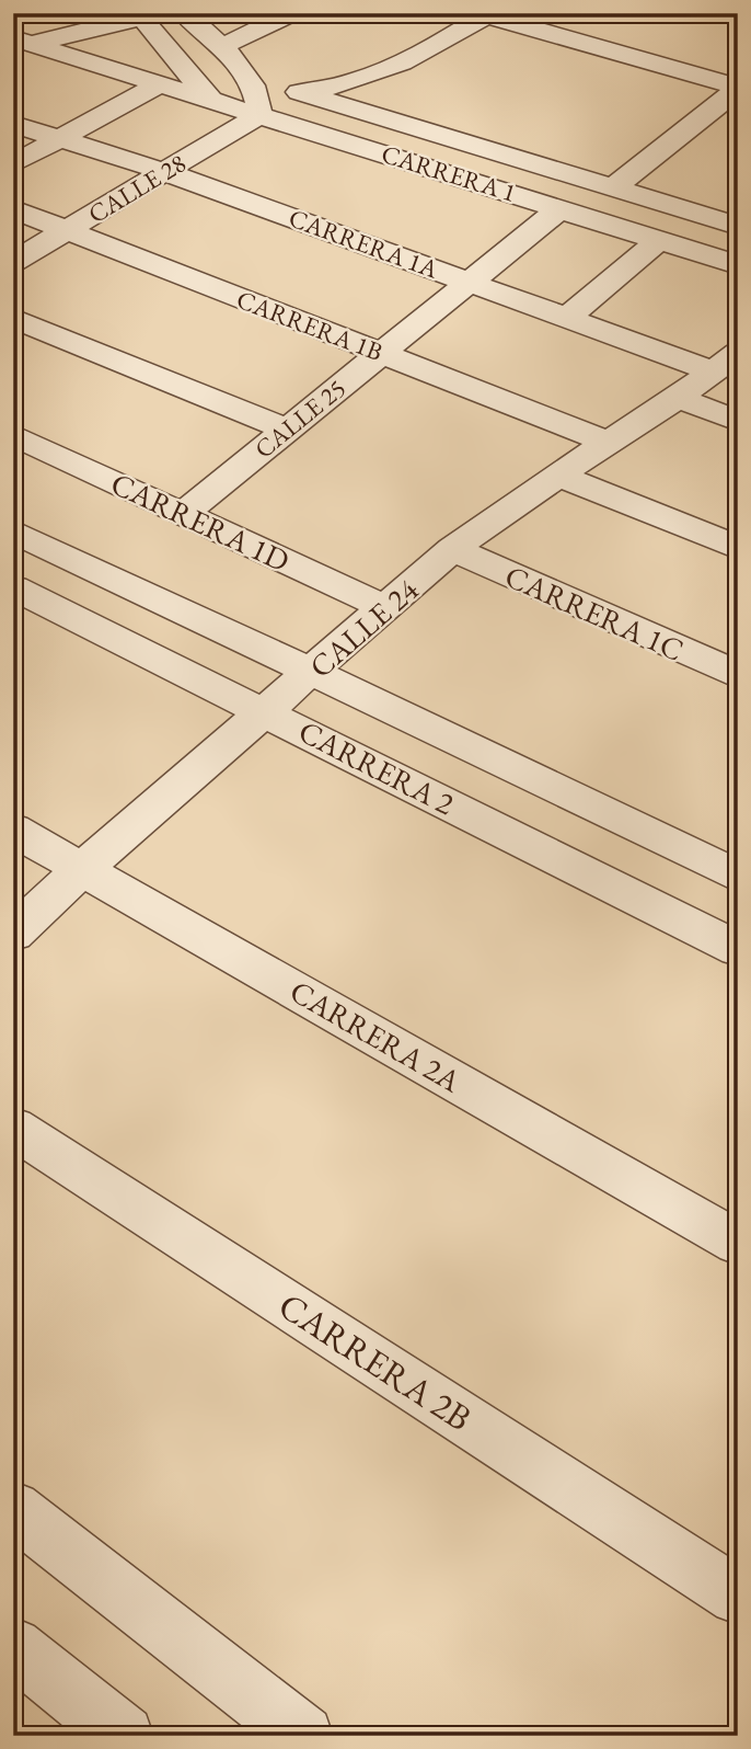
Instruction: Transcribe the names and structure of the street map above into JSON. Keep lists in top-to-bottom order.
{
  "streets": {
    "street": [
      "CARRERA 1",
      "CALLE 28",
      "CARRERA 1A",
      "CARRERA 1B",
      "CALLE 25",
      "CARRERA 1D",
      "CARRERA 1C",
      "CALLE 24",
      "CARRERA 2",
      "CARRERA 2A",
      "CARRERA 2B"
    ]
  },
  "crossings": [
    ["CARRERA 1", "CALLE 28"],
    ["CARRERA 1", "CALLE 25"],
    ["CALLE 28", "CARRERA 1A"],
    ["CALLE 28", "CARRERA 1B"],
    ["CARRERA 1A", "CALLE 25"],
    ["CARRERA 1A", "CALLE 24"],
    ["CARRERA 1B", "CALLE 25"],
    ["CARRERA 1B", "CALLE 24"],
    ["CALLE 25", "CARRERA 1D"],
    ["CARRERA 1D", "CALLE 24"],
    ["CARRERA 1C", "CALLE 24"],
    ["CALLE 24", "CARRERA 2"],
    ["CALLE 24", "CARRERA 2A"]
  ]
}
